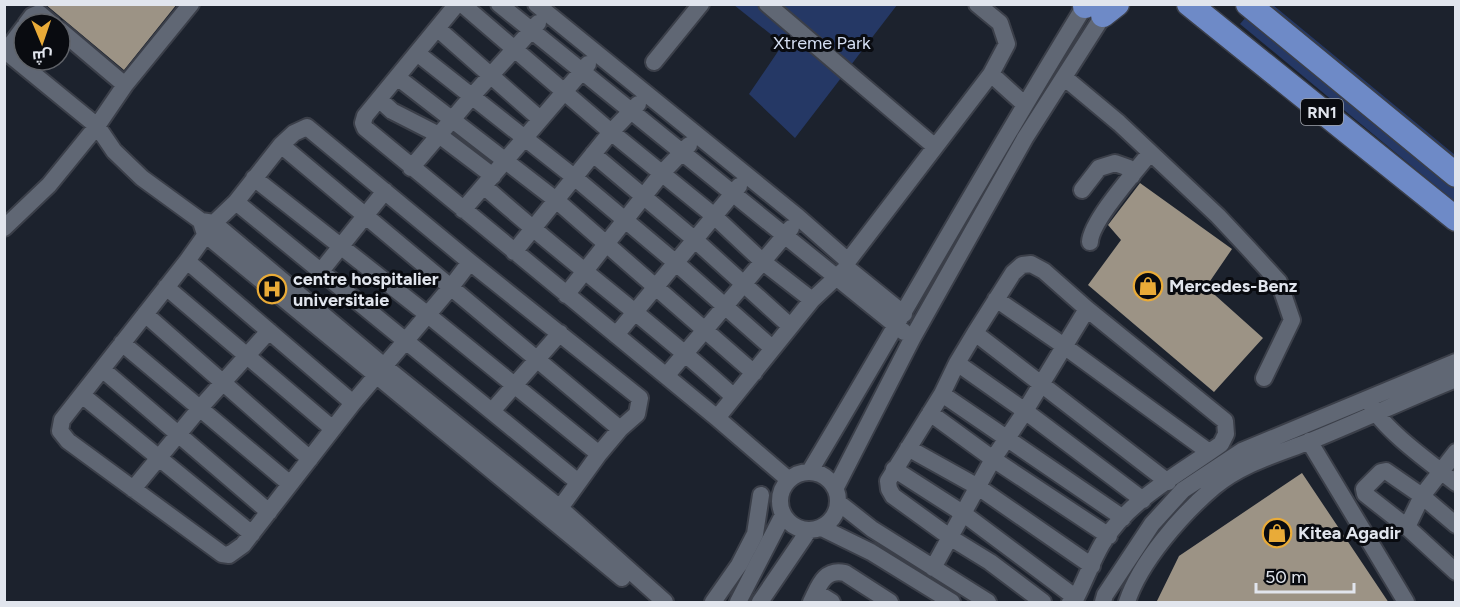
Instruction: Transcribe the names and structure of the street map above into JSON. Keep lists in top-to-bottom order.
{
  "streets": {
    "highway": ["RN1"]
  },
  "parks": ["Xtreme Park"],
  "places": {
    "shop": ["Mercedes-Benz", "Kitea Agadir"],
    "hospital": ["centre hospitalier universitaie"]
  },
  "scale_bar": "50 m",
  "north": "bottom"
}
